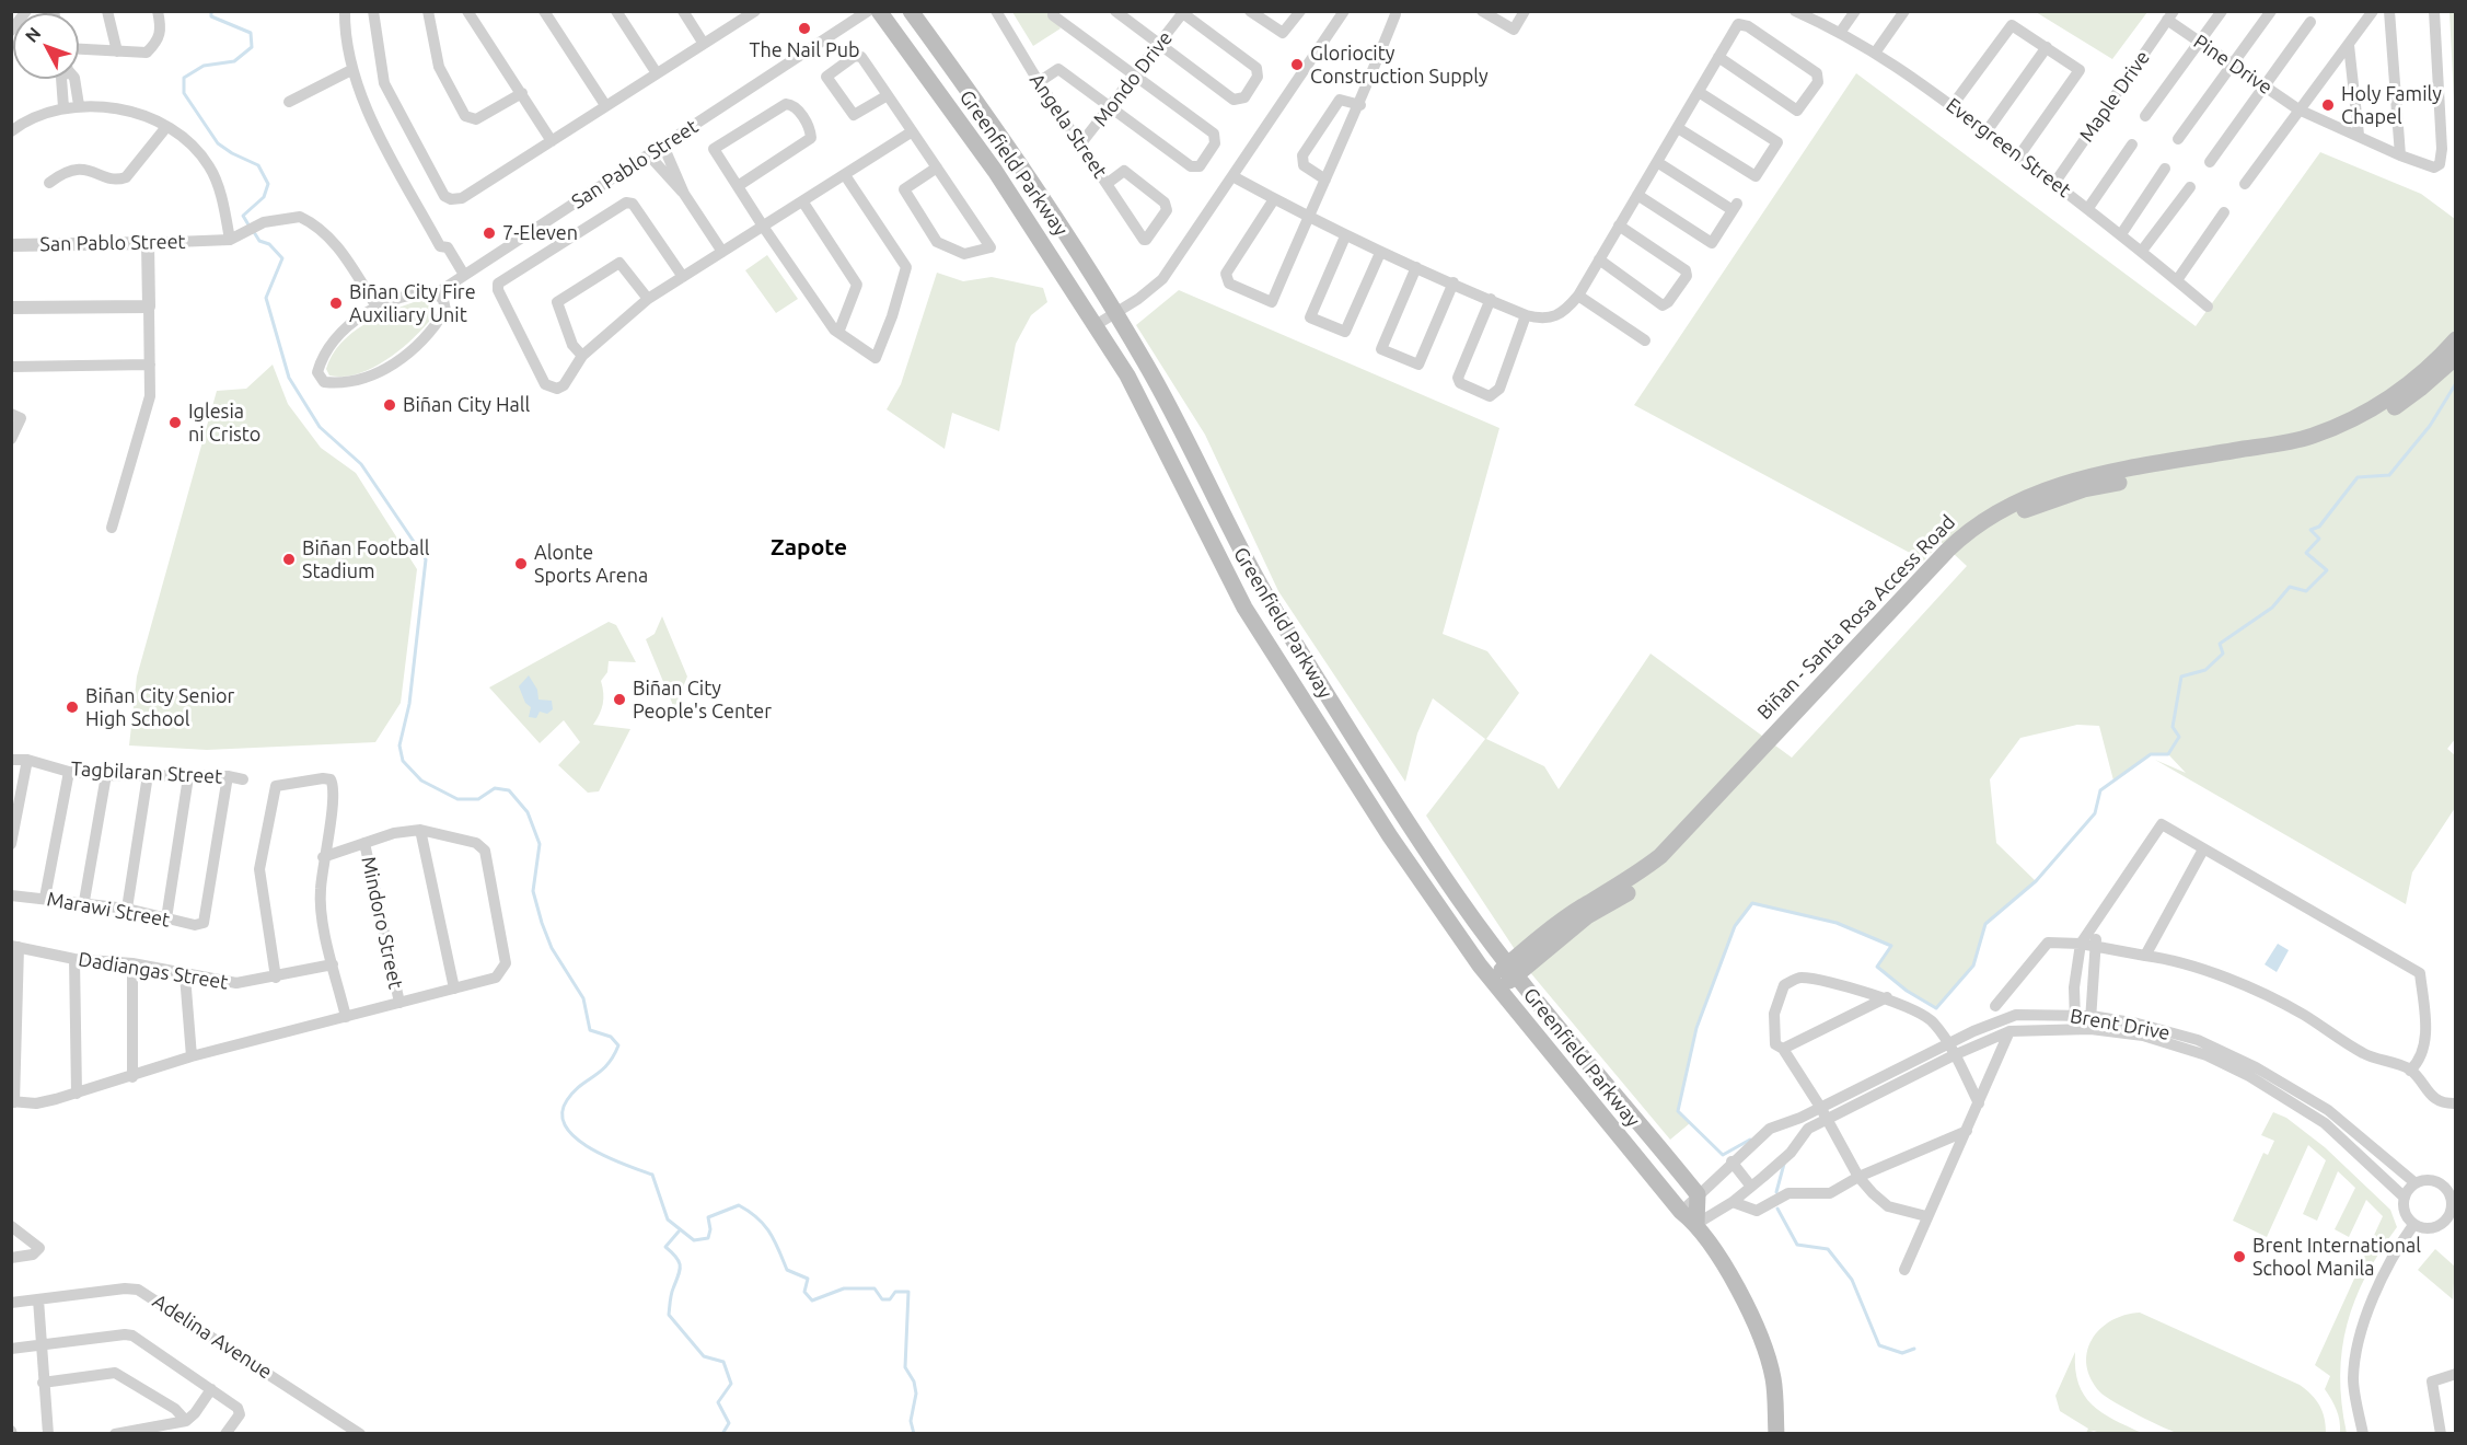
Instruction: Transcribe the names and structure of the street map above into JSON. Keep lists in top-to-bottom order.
{
  "streets": {
    "main road": ["Greenfield Parkway", "Biñan - Santa Rosa Access Road"],
    "street": [
      "Pine Drive",
      "Mondo Drive",
      "Maple Drive",
      "Angela Street",
      "Evergreen Street",
      "San Pablo Street",
      "Tagbilaran Street",
      "Marawi Street",
      "Mindoro Street",
      "Dadiangas Street",
      "Brent Drive",
      "Adelina Avenue"
    ]
  },
  "crossings": [
    ["Pine Drive", "Maple Drive"],
    ["Mondo Drive", "Angela Street"],
    ["Maple Drive", "Evergreen Street"],
    ["Greenfield Parkway", "Biñan - Santa Rosa Access Road"],
    ["Greenfield Parkway", "Brent Drive"],
    ["Tagbilaran Street", "Marawi Street"]
  ],
  "districts": ["Zapote"],
  "places": [
    "The Nail Pub",
    "Gloriocity Construction Supply",
    "Holy Family Chapel",
    "7-Eleven",
    "Biñan City Fire Auxiliary Unit",
    "Biñan City Hall",
    "Iglesia ni Cristo",
    "Biñan Football Stadium",
    "Alonte Sports Arena",
    "Biñan City People's Center",
    "Biñan City Senior High School",
    "Brent International School Manila"
  ],
  "north": "top left"
}
